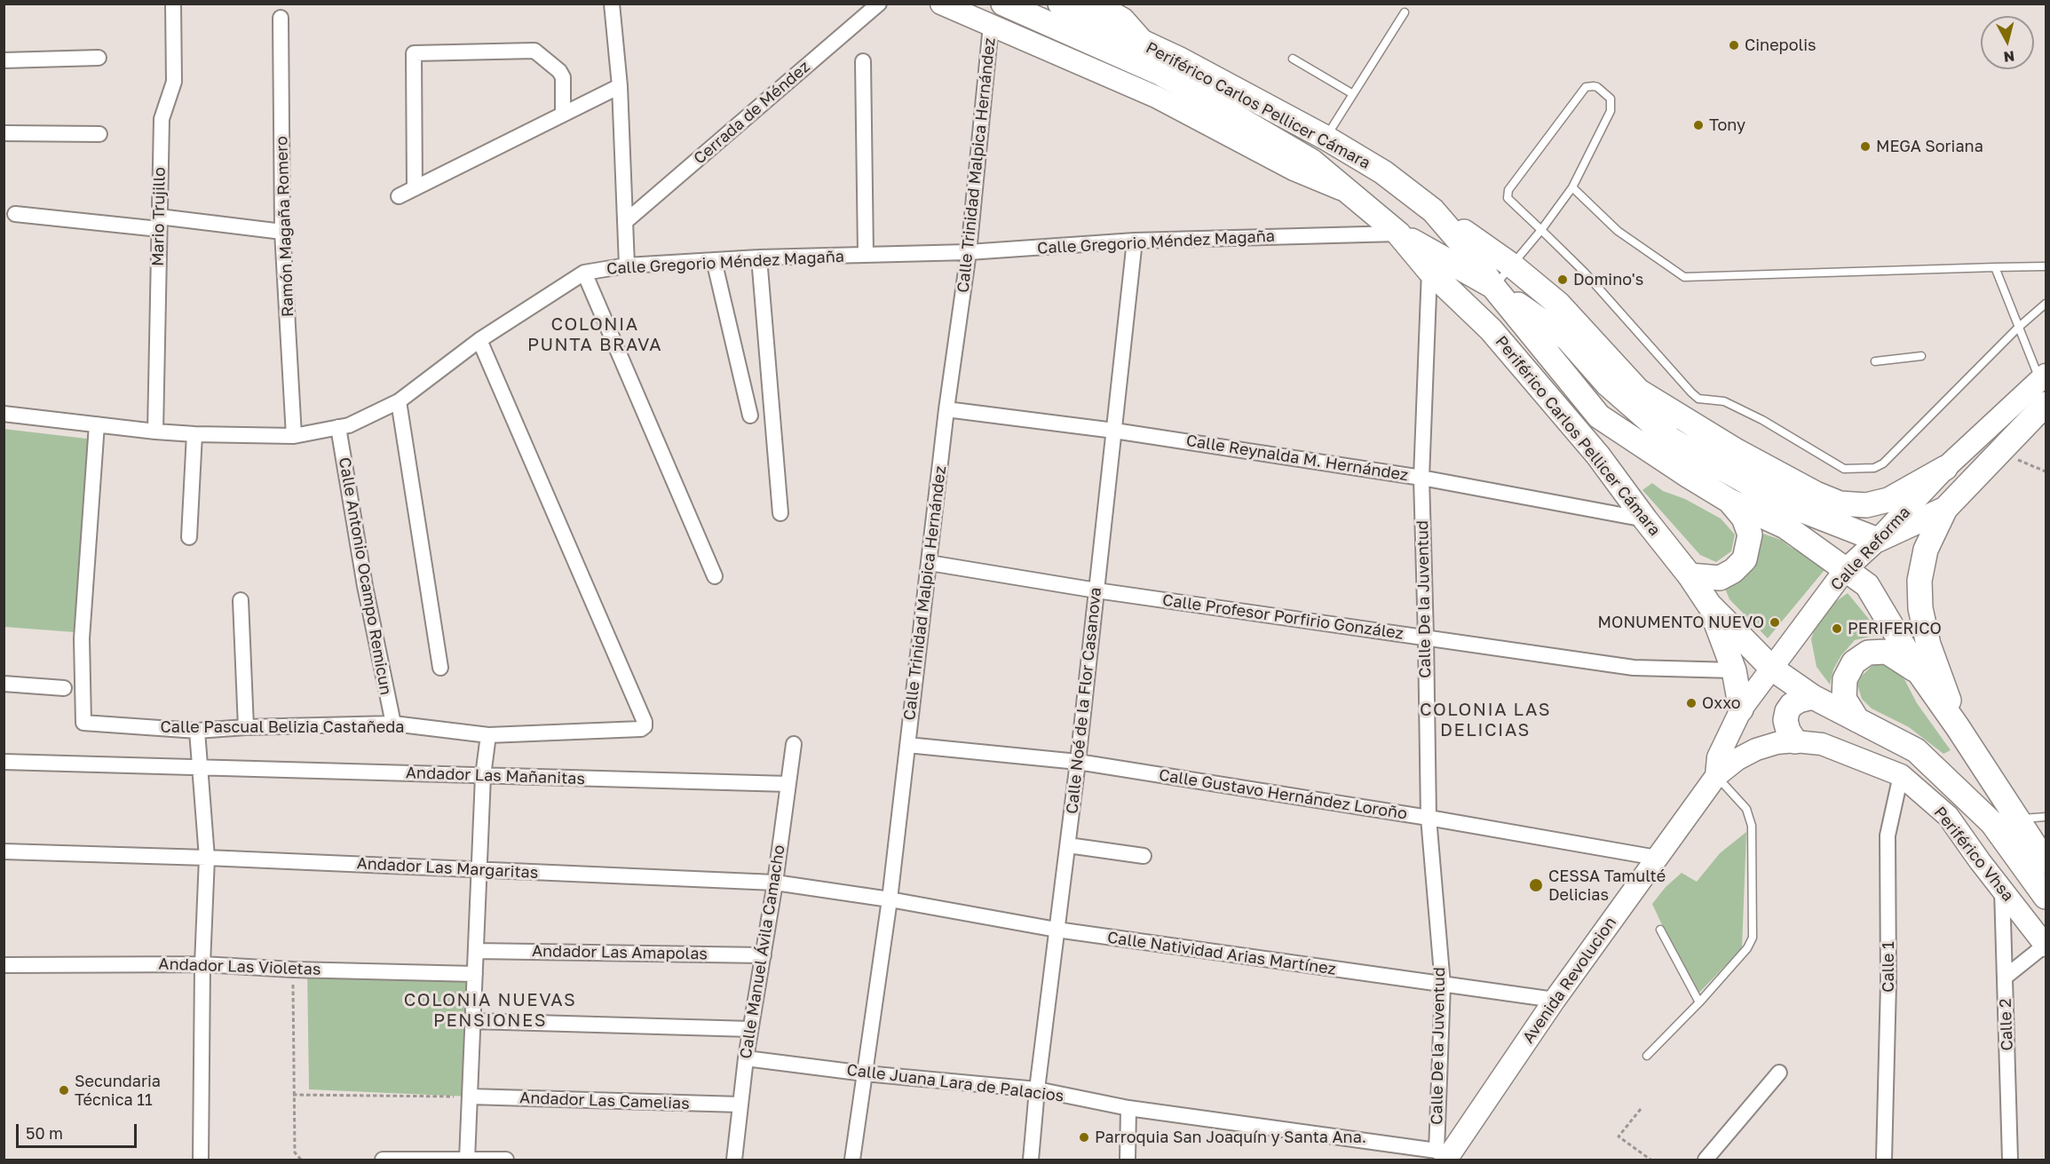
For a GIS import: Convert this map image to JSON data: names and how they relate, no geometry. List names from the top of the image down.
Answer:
{
  "streets": {
    "main road": ["Periférico Carlos Pellicer Cámara"],
    "street": [
      "Cerrada de Méndez",
      "Calle Trinidad Malpica Hernández",
      "Mario Trujillo",
      "Ramón Magaña Romero",
      "Calle Gregorio Méndez Magaña",
      "Calle Reynalda M. Hernández",
      "Calle Reforma",
      "Calle Antonio Ocampo Remicun",
      "Calle De la Juventud",
      "Calle Profesor Porfirio González",
      "Calle Noé de la Flor Casanova",
      "Calle Pascual Belizia Castañeda",
      "Andador Las Mañanitas",
      "Calle Gustavo Hernández Loroño",
      "Periférico Vhsa",
      "Andador Las Margaritas",
      "Calle Manuel Ávila Camacho",
      "Andador Las Amapolas",
      "Calle Natividad Arias Martínez",
      "Andador Las Violetas",
      "Calle 1",
      "Avenida Revolucion",
      "Calle 2",
      "Calle Juana Lara de Palacios",
      "Andador Las Camelias"
    ]
  },
  "crossings": [
    ["Periférico Carlos Pellicer Cámara", "Calle Gregorio Méndez Magaña"],
    ["Periférico Carlos Pellicer Cámara", "Calle Reynalda M. Hernández"],
    ["Periférico Carlos Pellicer Cámara", "Calle Reforma"],
    ["Periférico Carlos Pellicer Cámara", "Calle De la Juventud"],
    ["Calle Trinidad Malpica Hernández", "Calle Gregorio Méndez Magaña"],
    ["Calle Trinidad Malpica Hernández", "Calle Reynalda M. Hernández"],
    ["Calle Trinidad Malpica Hernández", "Calle Profesor Porfirio González"],
    ["Calle Trinidad Malpica Hernández", "Calle Gustavo Hernández Loroño"],
    ["Calle Trinidad Malpica Hernández", "Andador Las Margaritas"],
    ["Calle Trinidad Malpica Hernández", "Calle Natividad Arias Martínez"],
    ["Calle Trinidad Malpica Hernández", "Calle Juana Lara de Palacios"],
    ["Mario Trujillo", "Calle Gregorio Méndez Magaña"],
    ["Ramón Magaña Romero", "Calle Gregorio Méndez Magaña"],
    ["Calle Gregorio Méndez Magaña", "Calle Antonio Ocampo Remicun"],
    ["Calle Gregorio Méndez Magaña", "Calle Noé de la Flor Casanova"],
    ["Calle Gregorio Méndez Magaña", "Calle Pascual Belizia Castañeda"],
    ["Calle Reynalda M. Hernández", "Calle De la Juventud"],
    ["Calle Reynalda M. Hernández", "Calle Noé de la Flor Casanova"],
    ["Calle Reforma", "Periférico Vhsa"],
    ["Calle Reforma", "Avenida Revolucion"],
    ["Calle Antonio Ocampo Remicun", "Calle Pascual Belizia Castañeda"],
    ["Calle De la Juventud", "Calle Profesor Porfirio González"],
    ["Calle De la Juventud", "Calle Gustavo Hernández Loroño"],
    ["Calle De la Juventud", "Calle Natividad Arias Martínez"],
    ["Calle De la Juventud", "Avenida Revolucion"],
    ["Calle De la Juventud", "Calle Juana Lara de Palacios"],
    ["Calle Profesor Porfirio González", "Calle Noé de la Flor Casanova"],
    ["Calle Noé de la Flor Casanova", "Calle Gustavo Hernández Loroño"],
    ["Calle Noé de la Flor Casanova", "Calle Natividad Arias Martínez"],
    ["Calle Noé de la Flor Casanova", "Calle Juana Lara de Palacios"],
    ["Andador Las Mañanitas", "Calle Manuel Ávila Camacho"],
    ["Calle Gustavo Hernández Loroño", "Avenida Revolucion"],
    ["Periférico Vhsa", "Calle 1"],
    ["Periférico Vhsa", "Avenida Revolucion"],
    ["Periférico Vhsa", "Calle 2"],
    ["Andador Las Margaritas", "Calle Manuel Ávila Camacho"],
    ["Andador Las Margaritas", "Calle Natividad Arias Martínez"],
    ["Calle Manuel Ávila Camacho", "Andador Las Amapolas"],
    ["Calle Manuel Ávila Camacho", "Calle Juana Lara de Palacios"],
    ["Calle Manuel Ávila Camacho", "Andador Las Camelias"],
    ["Calle Natividad Arias Martínez", "Avenida Revolucion"],
    ["Avenida Revolucion", "Calle Juana Lara de Palacios"]
  ],
  "districts": ["COLONIA PUNTA BRAVA", "COLONIA LAS DELICIAS", "COLONIA NUEVAS PENSIONES"],
  "places": [
    "Cinepolis",
    "Tony",
    "MEGA Soriana",
    "Domino's",
    "MONUMENTO NUEVO",
    "PERIFERICO",
    "Oxxo",
    "CESSA Tamulté Delicias",
    "Secundaria Técnica 11",
    "Parroquia San Joaquín y Santa Ana."
  ],
  "scale_bar": "50 m",
  "north": "bottom"
}
